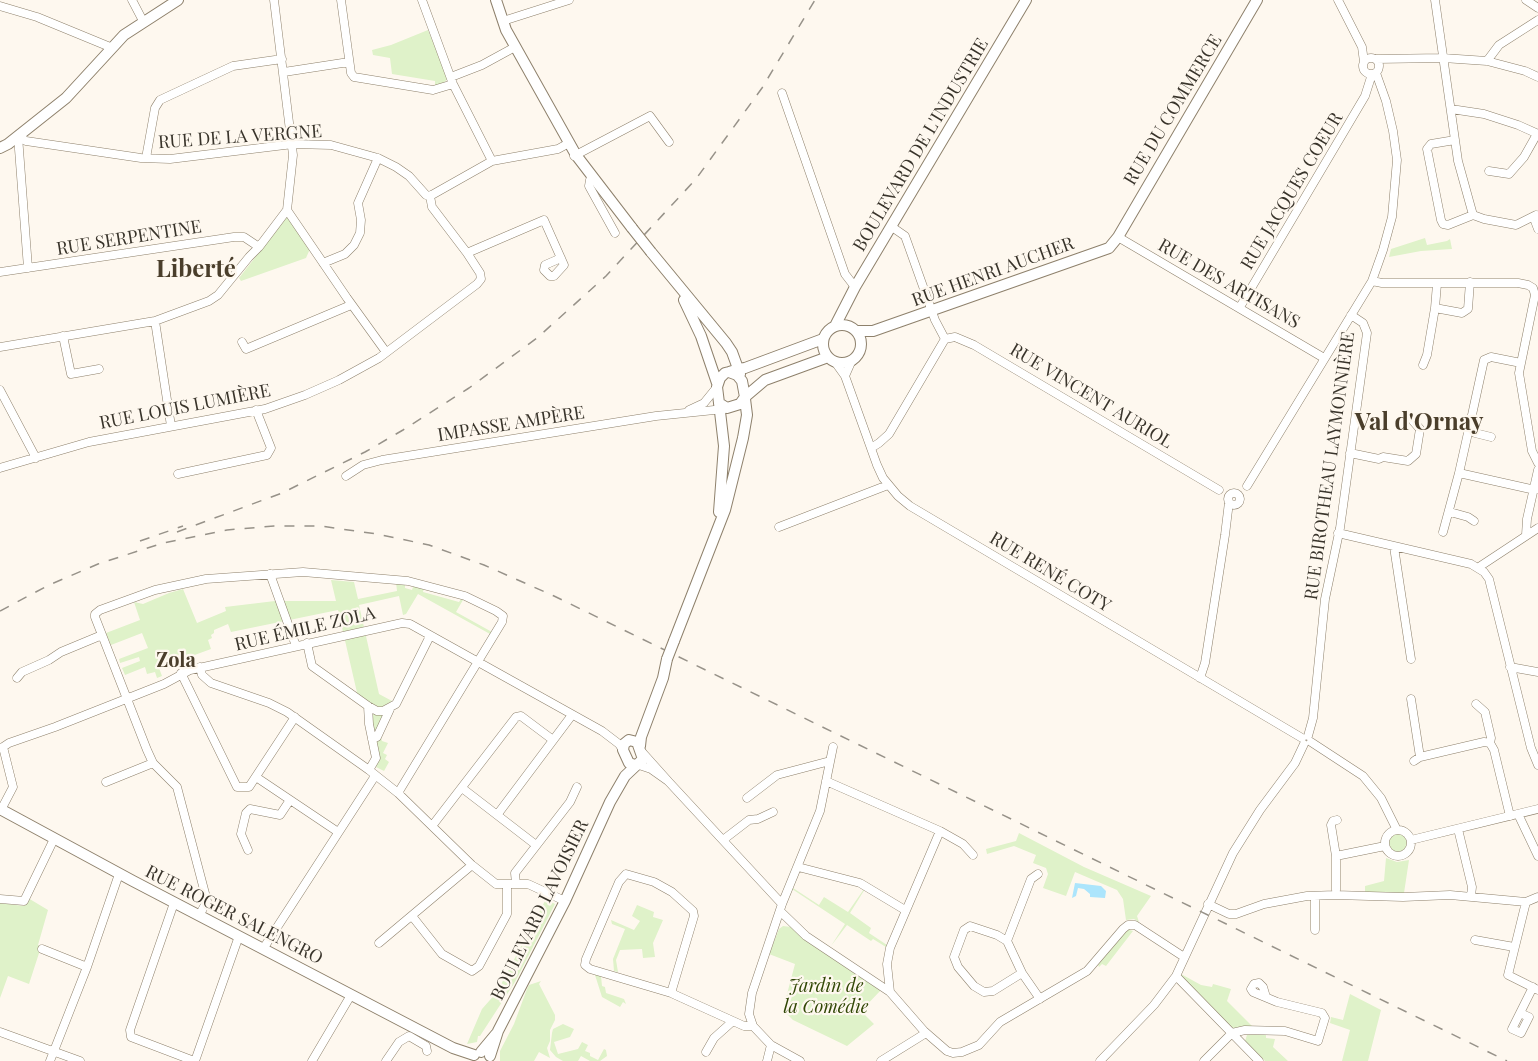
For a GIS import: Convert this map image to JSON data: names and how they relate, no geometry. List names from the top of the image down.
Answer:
{
  "streets": {
    "main road": [
      "RUE DU COMMERCE",
      "BOULEVARD DE L'INDUSTRIE",
      "RUE HENRI AUCHER",
      "BOULEVARD LAVOISIER",
      "RUE ROGER SALENGRO"
    ],
    "street": [
      "RUE DE LA VERGNE",
      "RUE JACQUES COEUR",
      "RUE SERPENTINE",
      "RUE DES ARTISANS",
      "RUE VINCENT AURIOL",
      "RUE LOUIS LUMIÈRE",
      "IMPASSE AMPÈRE",
      "RUE BIROTHEAU LAYMONNIÈRE",
      "RUE RENÉ COTY",
      "RUE ÉMILE ZOLA"
    ]
  },
  "crossings": [
    ["RUE DU COMMERCE", "RUE HENRI AUCHER"],
    ["RUE DU COMMERCE", "RUE DES ARTISANS"],
    ["RUE DE LA VERGNE", "RUE LOUIS LUMIÈRE"],
    ["BOULEVARD DE L'INDUSTRIE", "RUE HENRI AUCHER"],
    ["BOULEVARD DE L'INDUSTRIE", "RUE RENÉ COTY"],
    ["RUE JACQUES COEUR", "RUE DES ARTISANS"],
    ["RUE HENRI AUCHER", "RUE DES ARTISANS"],
    ["RUE HENRI AUCHER", "RUE RENÉ COTY"],
    ["IMPASSE AMPÈRE", "BOULEVARD LAVOISIER"],
    ["RUE BIROTHEAU LAYMONNIÈRE", "RUE RENÉ COTY"],
    ["RUE ÉMILE ZOLA", "BOULEVARD LAVOISIER"],
    ["BOULEVARD LAVOISIER", "RUE ROGER SALENGRO"]
  ],
  "districts": ["Liberté", "Val d'Ornay", "Zola"],
  "parks": ["Jardin de la Comédie"]
}
